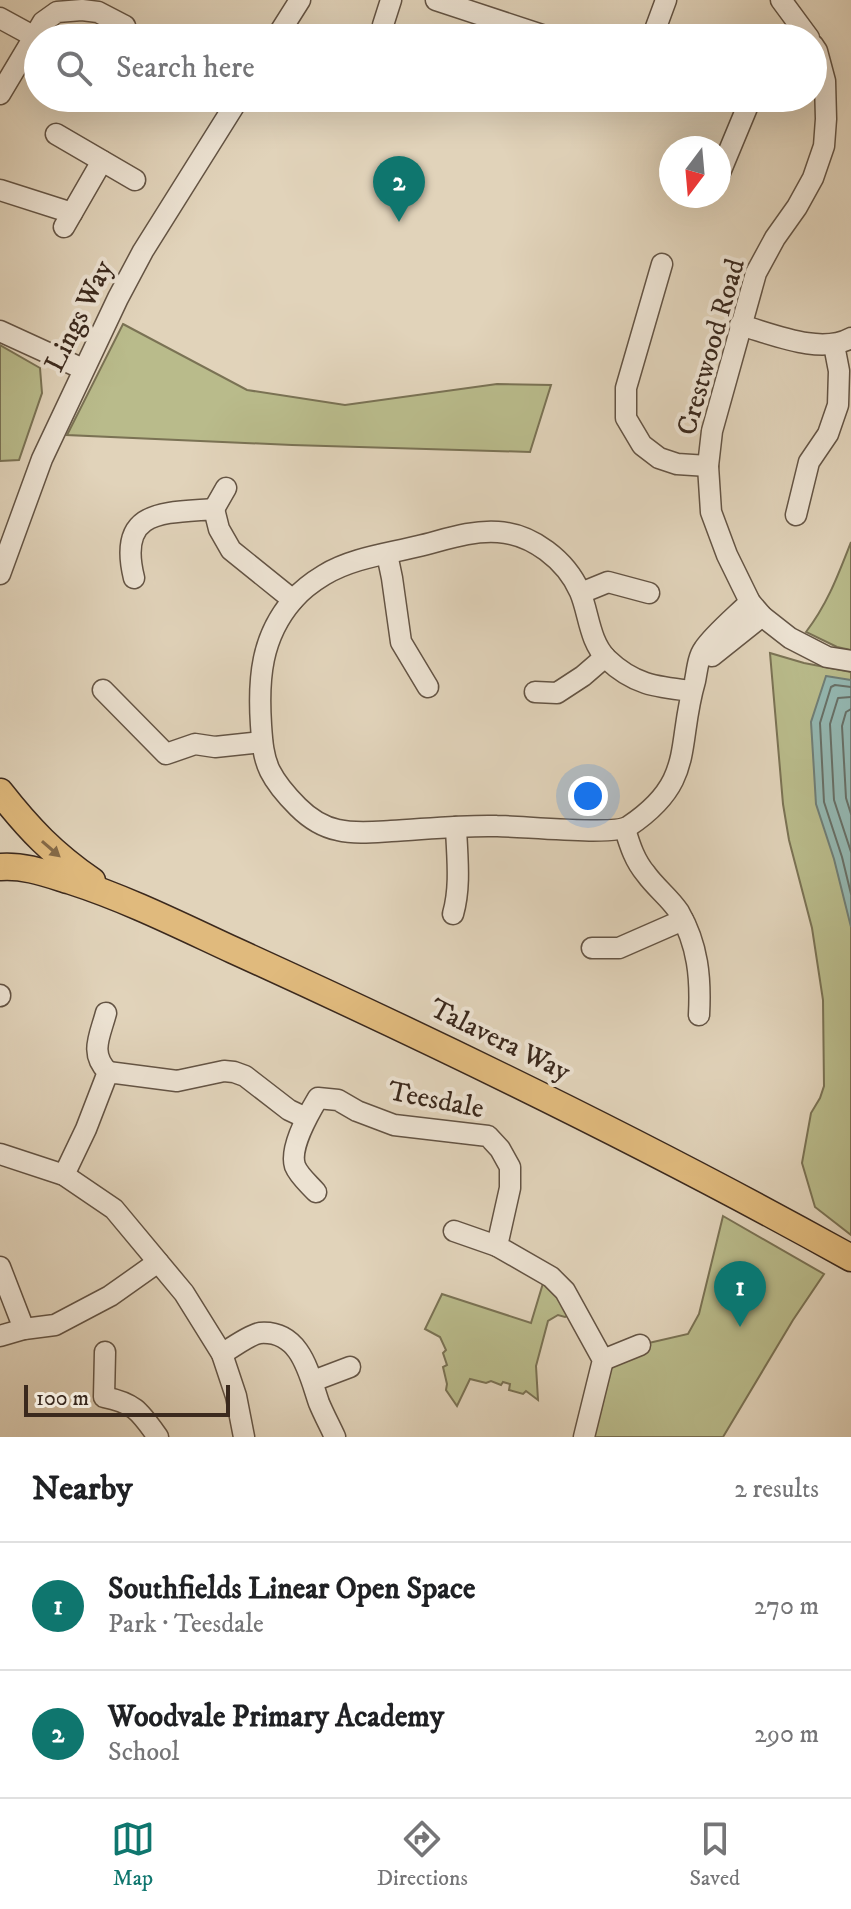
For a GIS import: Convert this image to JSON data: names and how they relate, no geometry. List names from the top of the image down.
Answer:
{
  "streets": {
    "main road": ["Talavera Way"],
    "street": ["Lings Way", "Crestwood Road", "Teesdale"]
  },
  "scale_bar": "100 m",
  "north": "bottom",
  "page": {
    "search": "Search here",
    "pins": ["2", "1"],
    "scale": "100 m",
    "heading": ["Nearby", "2 results"],
    "list": [
      {
        "mark": "1",
        "name": "Southfields Linear Open Space",
        "note": "Park · Teesdale",
        "value": "270 m"
      },
      {
        "mark": "2",
        "name": "Woodvale Primary Academy",
        "note": "School",
        "value": "290 m"
      }
    ],
    "nav": ["Map", "Directions", "Saved"]
  }
}
